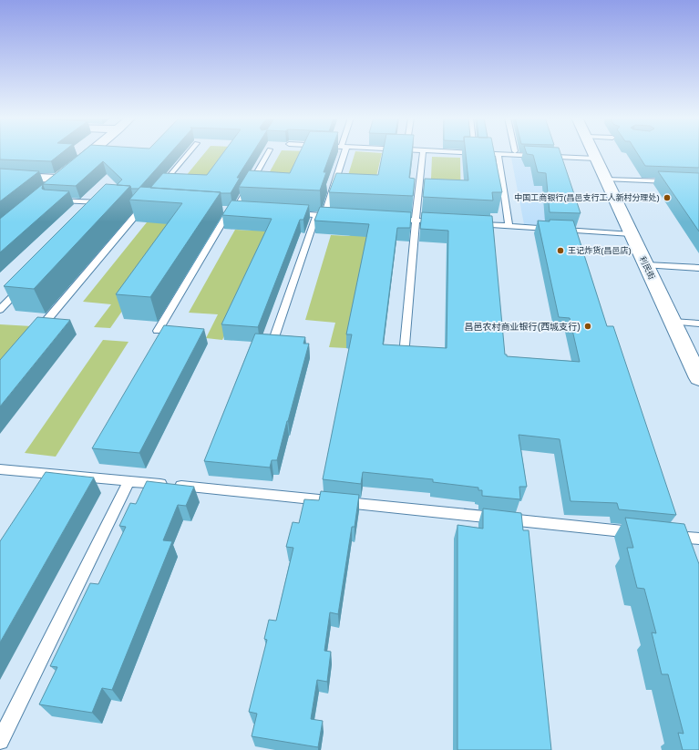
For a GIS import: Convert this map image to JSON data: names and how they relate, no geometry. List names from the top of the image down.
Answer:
{
  "streets": {
    "street": ["利民街"]
  },
  "places": ["中国工商银行(昌邑支行工人新村分理处)", "王记炸货(昌邑店)", "昌邑农村商业银行(西城支行)"]
}
